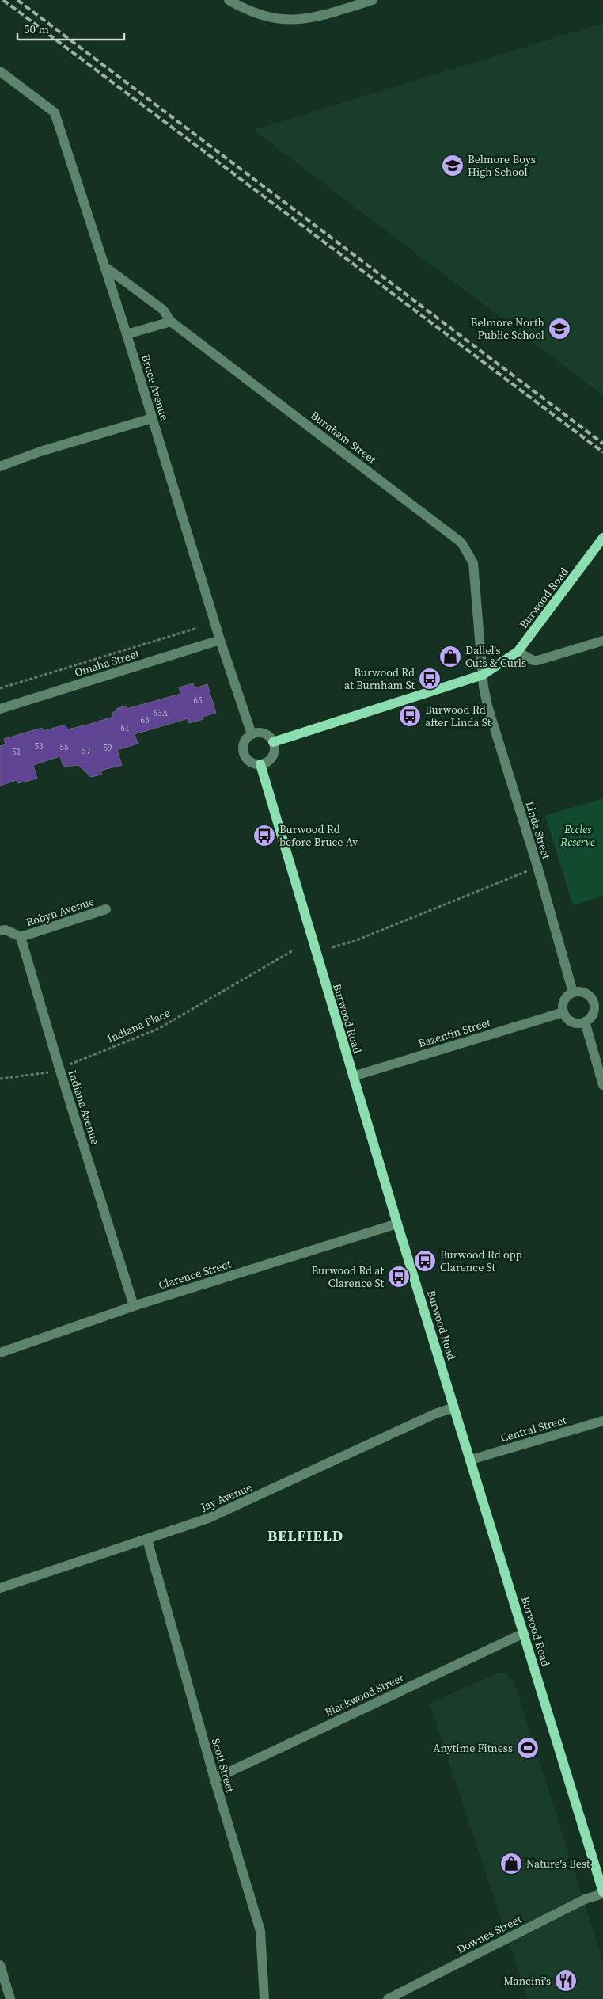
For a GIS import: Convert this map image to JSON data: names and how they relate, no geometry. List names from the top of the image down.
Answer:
{
  "streets": {
    "main road": ["Burwood Road"],
    "street": [
      "Bruce Avenue",
      "Burnham Street",
      "Omaha Street",
      "Linda Street",
      "Robyn Avenue",
      "Bazentin Street",
      "Indiana Avenue",
      "Clarence Street",
      "Central Street",
      "Jay Avenue",
      "Blackwood Street",
      "Scott Street",
      "Downes Street"
    ],
    "path": ["Indiana Place"]
  },
  "crossings": [
    ["Bruce Avenue", "Burnham Street"],
    ["Bruce Avenue", "Burwood Road"],
    ["Bruce Avenue", "Omaha Street"],
    ["Burnham Street", "Burwood Road"],
    ["Burnham Street", "Linda Street"],
    ["Burwood Road", "Linda Street"],
    ["Burwood Road", "Bazentin Street"],
    ["Burwood Road", "Clarence Street"],
    ["Burwood Road", "Central Street"],
    ["Burwood Road", "Jay Avenue"],
    ["Burwood Road", "Blackwood Street"],
    ["Burwood Road", "Downes Street"],
    ["Linda Street", "Bazentin Street"],
    ["Robyn Avenue", "Indiana Avenue"],
    ["Indiana Place", "Indiana Avenue"],
    ["Indiana Avenue", "Clarence Street"],
    ["Jay Avenue", "Scott Street"],
    ["Blackwood Street", "Scott Street"]
  ],
  "districts": ["BELFIELD"],
  "parks": ["Eccles Reserve"],
  "places": {
    "school or university": ["Belmore Boys High School", "Belmore North Public School"],
    "shop": ["Dallel's Cuts & Curls", "Nature's Best"],
    "bus stop": [
      "Burwood Rd at Burnham St",
      "Burwood Rd after Linda St",
      "Burwood Rd before Bruce Av",
      "Burwood Rd opp Clarence St",
      "Burwood Rd at Clarence St"
    ],
    "sports": ["Anytime Fitness"],
    "restaurant": ["Mancini's"]
  },
  "house_numbers": [
    "65",
    "63A",
    "63",
    "61",
    "53",
    "55",
    "59",
    "57",
    "51"
  ],
  "scale_bar": "50 m"
}
